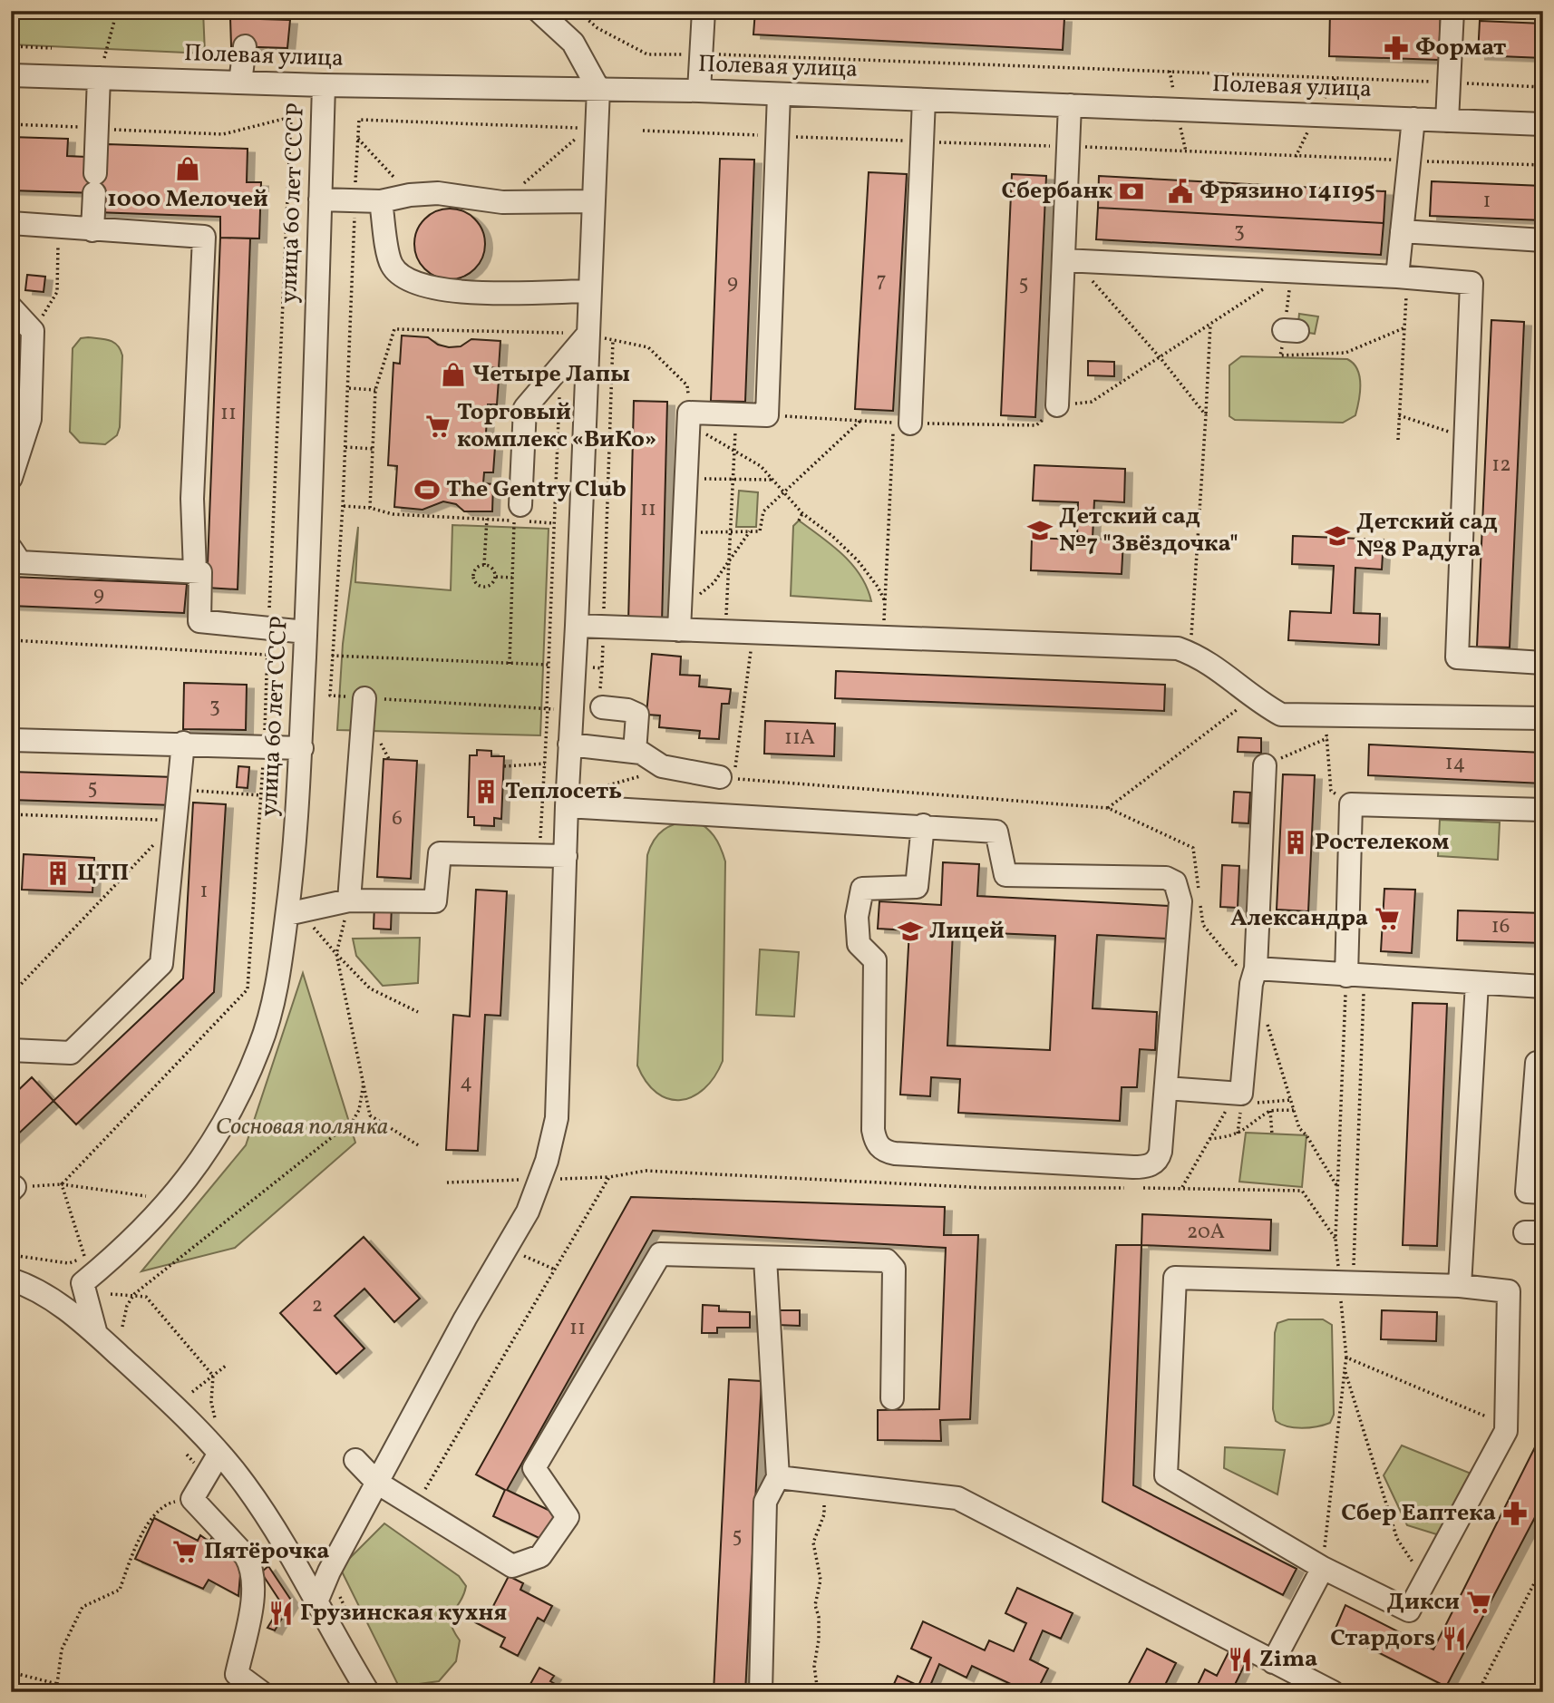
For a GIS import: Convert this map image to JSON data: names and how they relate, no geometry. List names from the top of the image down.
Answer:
{
  "streets": {
    "street": ["Полевая улица", "улица 60 лет СССР"]
  },
  "crossings": [
    ["Полевая улица", "улица 60 лет СССР"]
  ],
  "parks": ["Сосновая полянка"],
  "places": {
    "pharmacy": ["Формат", "Сбер Еаптека"],
    "shop": ["1000 Мелочей", "Четыре Лапы"],
    "bank": ["Сбербанк"],
    "public building": ["Фрязино 141195"],
    "supermarket": [
      "Торговый комплекс «ВиКо»",
      "Александра",
      "Пятёрочка",
      "Дикси"
    ],
    "sports": ["The Gentry Club"],
    "school or university": ["Детский сад №7 \"Звёздочка\"", "Детский сад №8 Радуга", "Лицей"],
    "building": ["Теплосеть", "Ростелеком", "ЦТП"],
    "restaurant": ["Грузинская кухня", "Стардогs", "Zima"]
  },
  "house_numbers": [
    "1",
    "3",
    "7",
    "9",
    "5",
    "11",
    "12",
    "11",
    "9",
    "3",
    "11А",
    "14",
    "5",
    "6",
    "1",
    "16",
    "4",
    "20А",
    "2",
    "11",
    "5"
  ]
}
